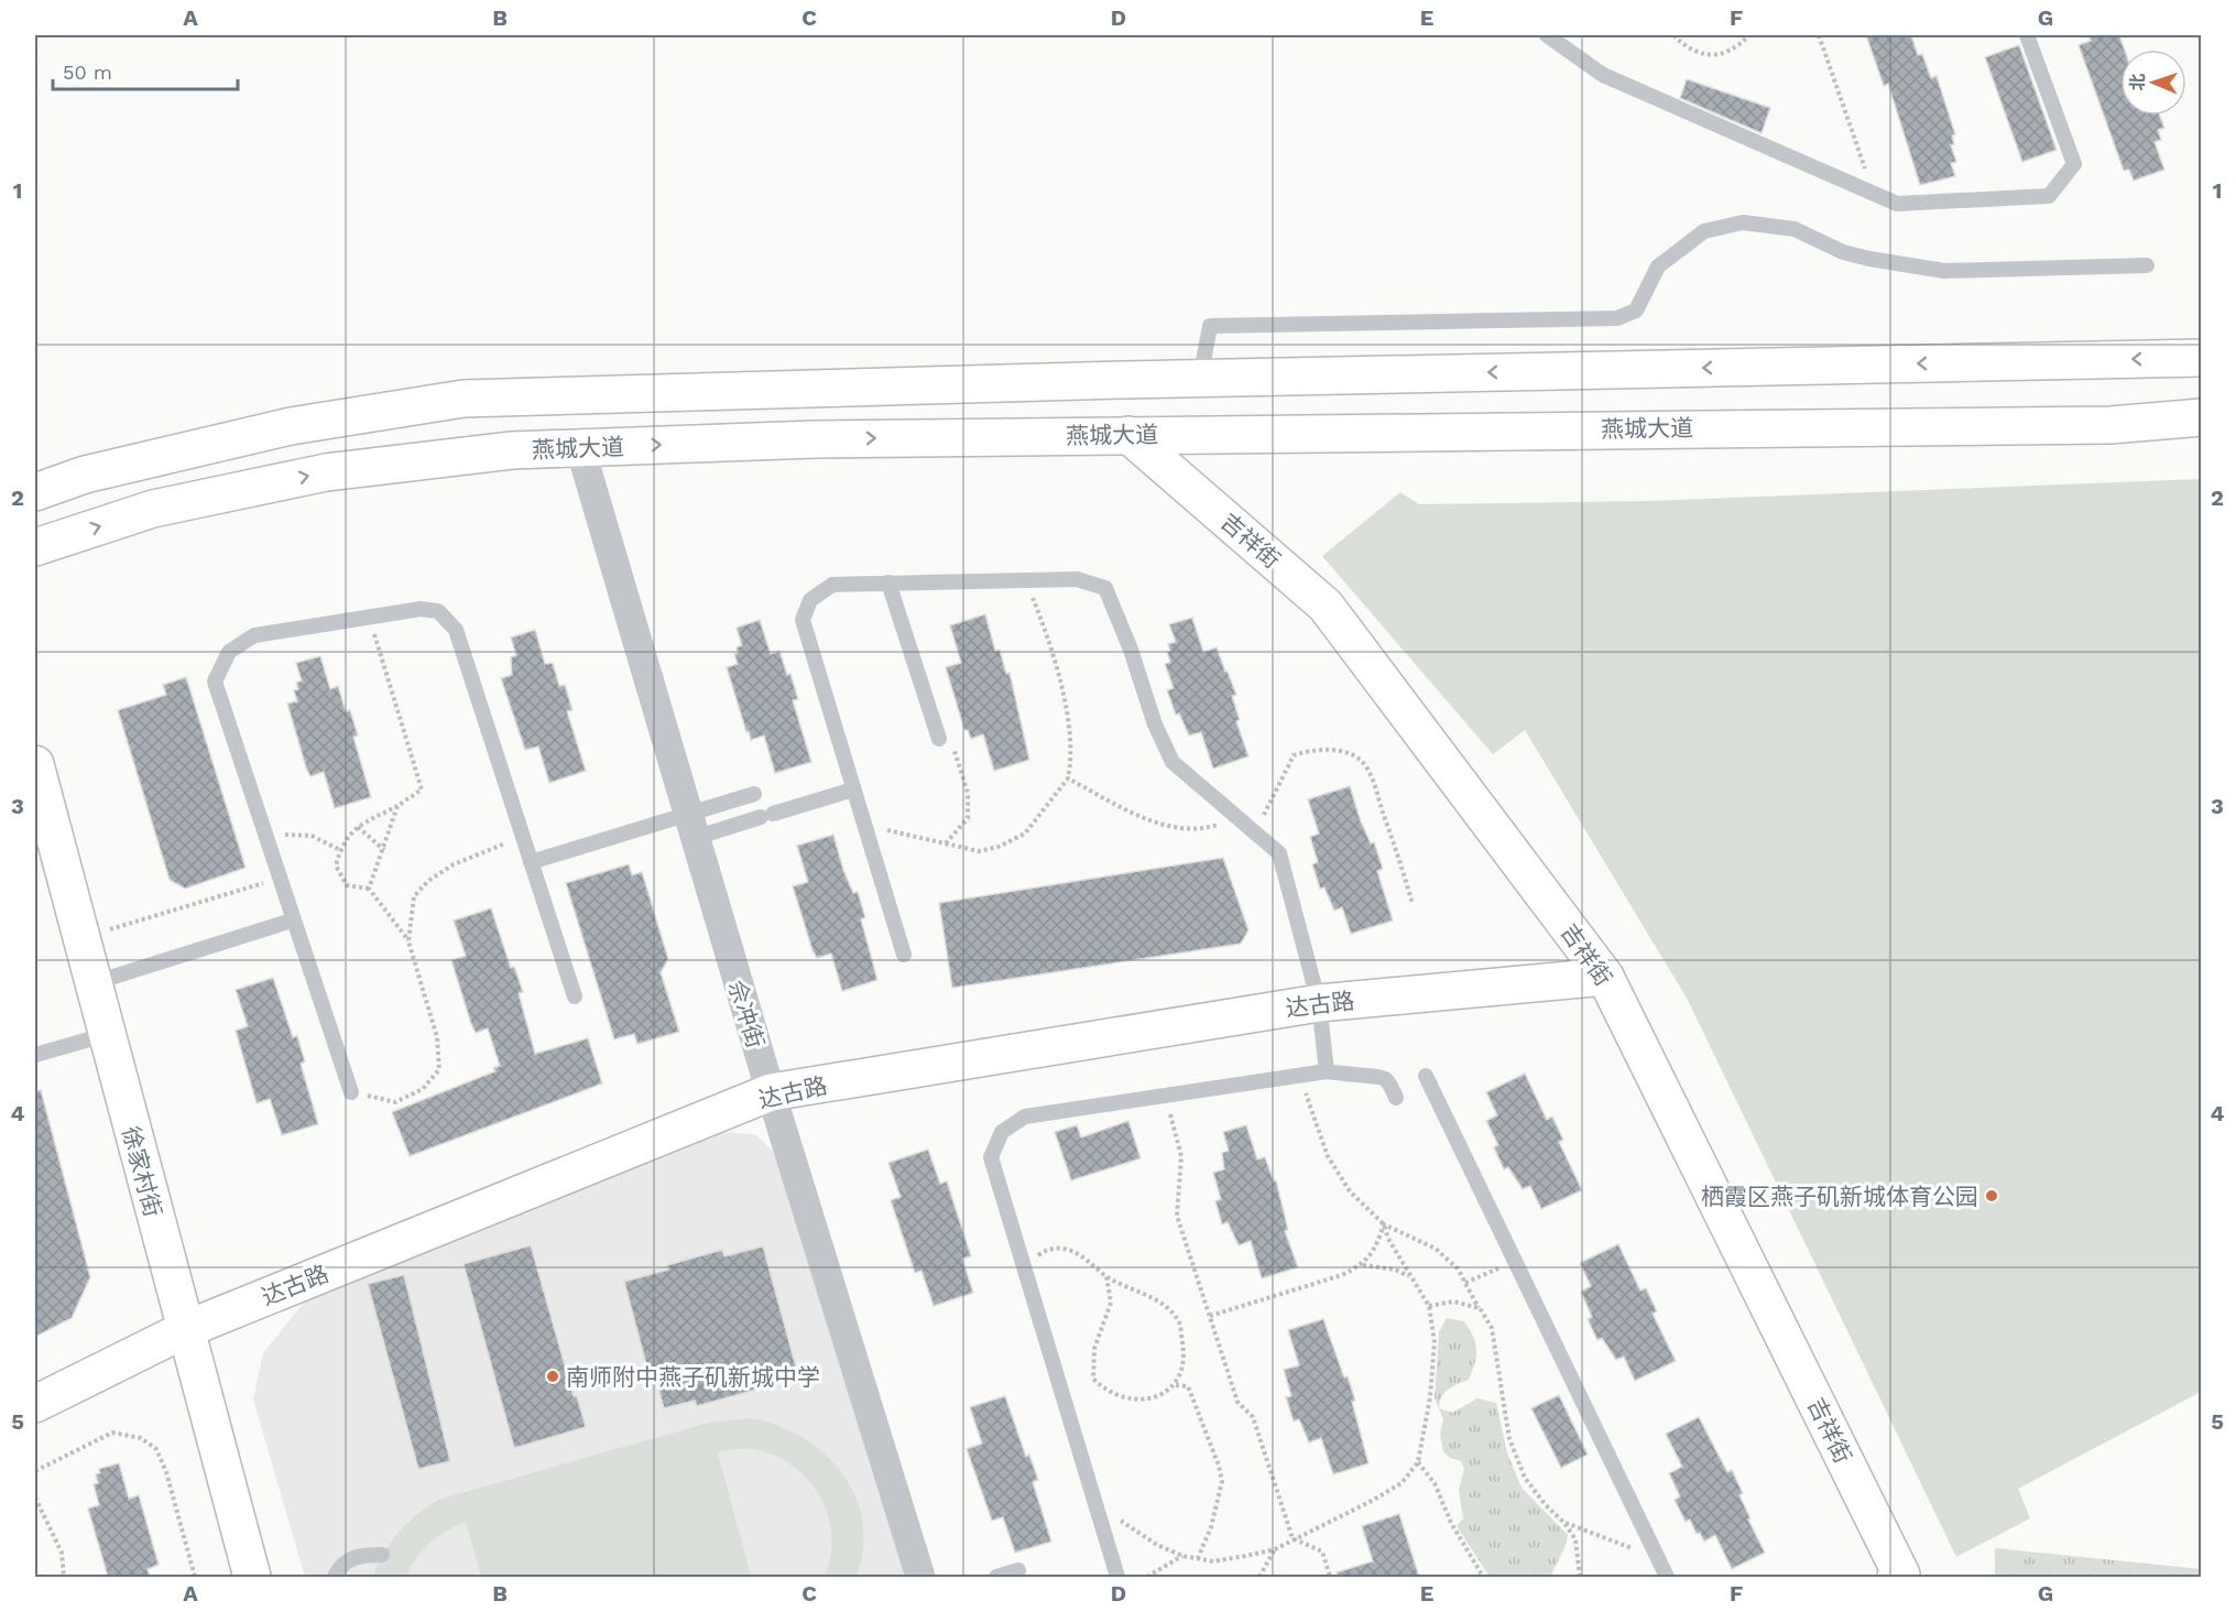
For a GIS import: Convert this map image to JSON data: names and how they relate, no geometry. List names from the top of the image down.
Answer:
{
  "streets": {
    "main road": [
      "燕城大道",
      "吉祥街",
      "达古路",
      "徐家村街"
    ],
    "street": ["佘冲街"]
  },
  "crossings": [
    ["燕城大道", "吉祥街"],
    ["燕城大道", "佘冲街"],
    ["吉祥街", "达古路"],
    ["达古路", "佘冲街"],
    ["达古路", "徐家村街"]
  ],
  "places": ["栖霞区燕子矶新城体育公园", "南师附中燕子矶新城中学"],
  "scale_bar": "50 m",
  "north": "left",
  "grid": {
    "columns": [
      "A",
      "B",
      "C",
      "D",
      "E",
      "F",
      "G"
    ],
    "rows": [
      "1",
      "2",
      "3",
      "4",
      "5"
    ]
  }
}
